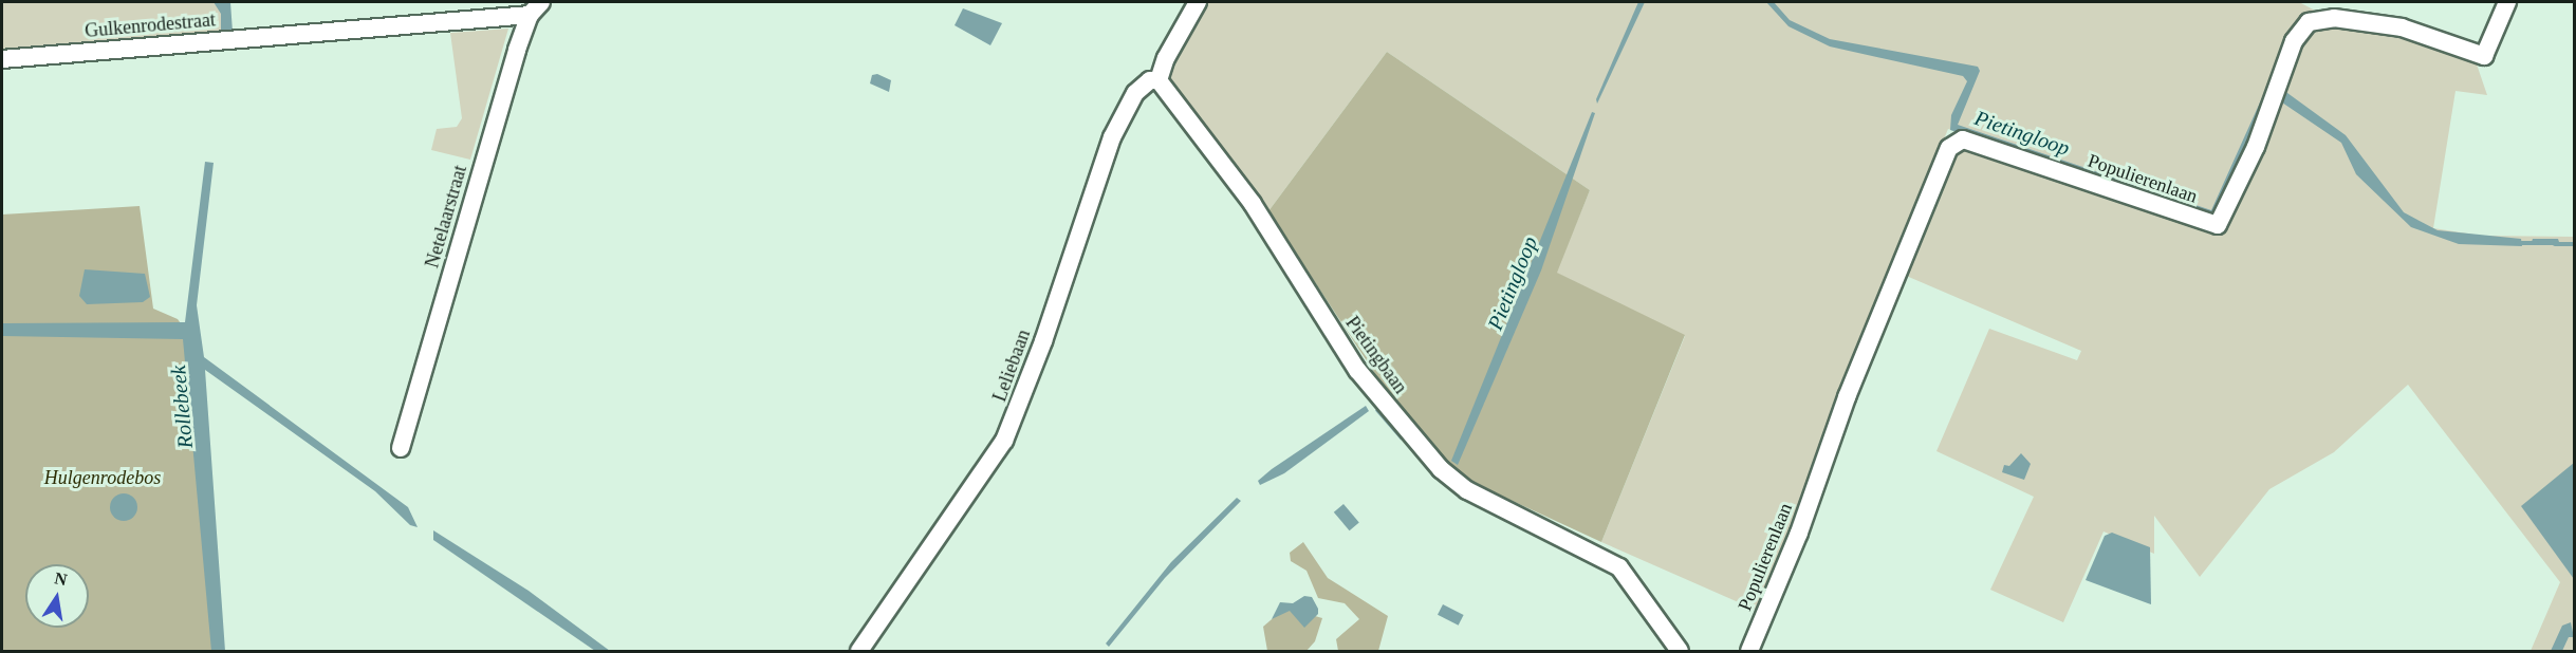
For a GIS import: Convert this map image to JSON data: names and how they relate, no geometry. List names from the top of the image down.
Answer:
{
  "streets": {
    "street": [
      "Gulkenrodestraat",
      "Populierenlaan",
      "Netelaarstraat",
      "Pietingbaan",
      "Leliebaan"
    ]
  },
  "crossings": [
    ["Gulkenrodestraat", "Netelaarstraat"],
    ["Pietingbaan", "Leliebaan"]
  ],
  "water": ["Pietingloop", "Rollebeek"],
  "parks": ["Hulgenrodebos"],
  "north": "top"
}
